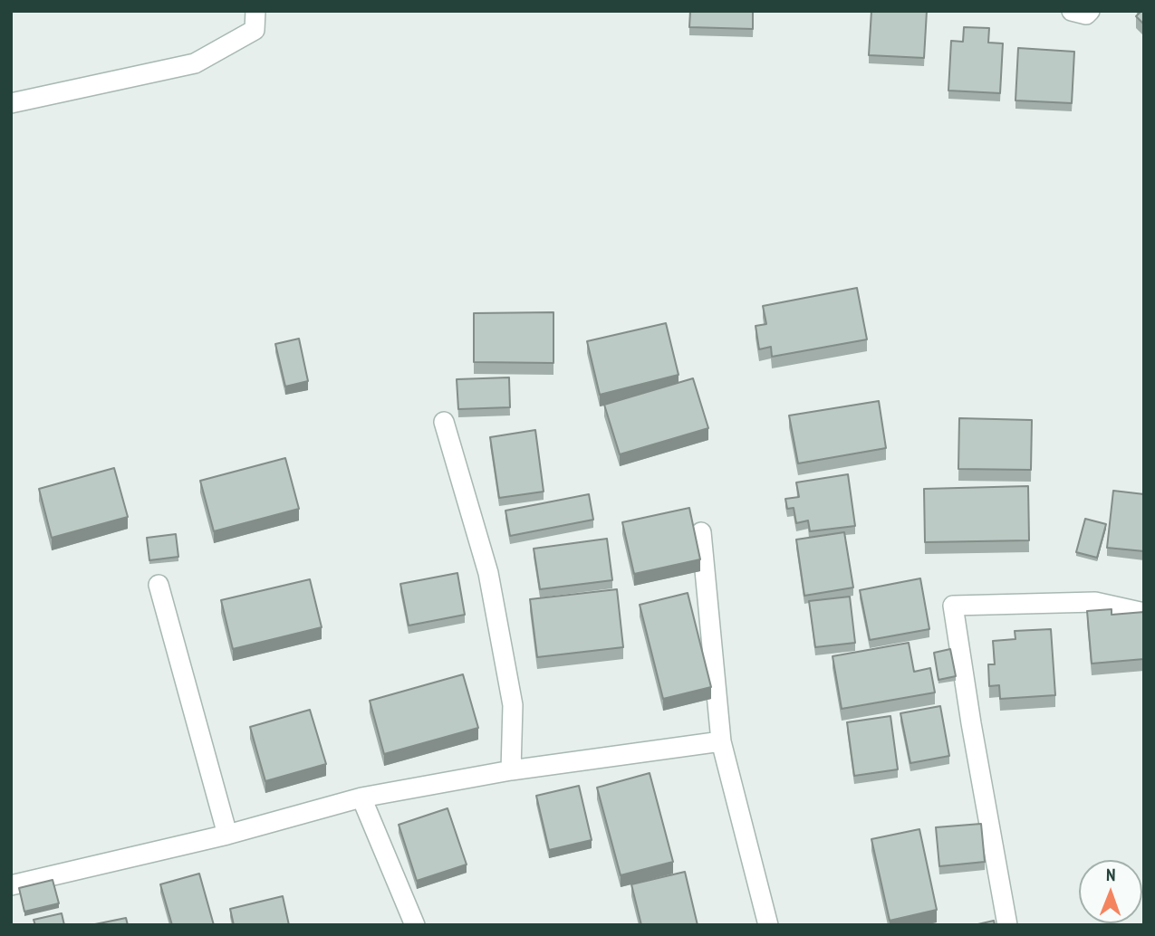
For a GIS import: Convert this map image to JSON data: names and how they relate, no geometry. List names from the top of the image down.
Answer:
{
  "north": "top"
}
